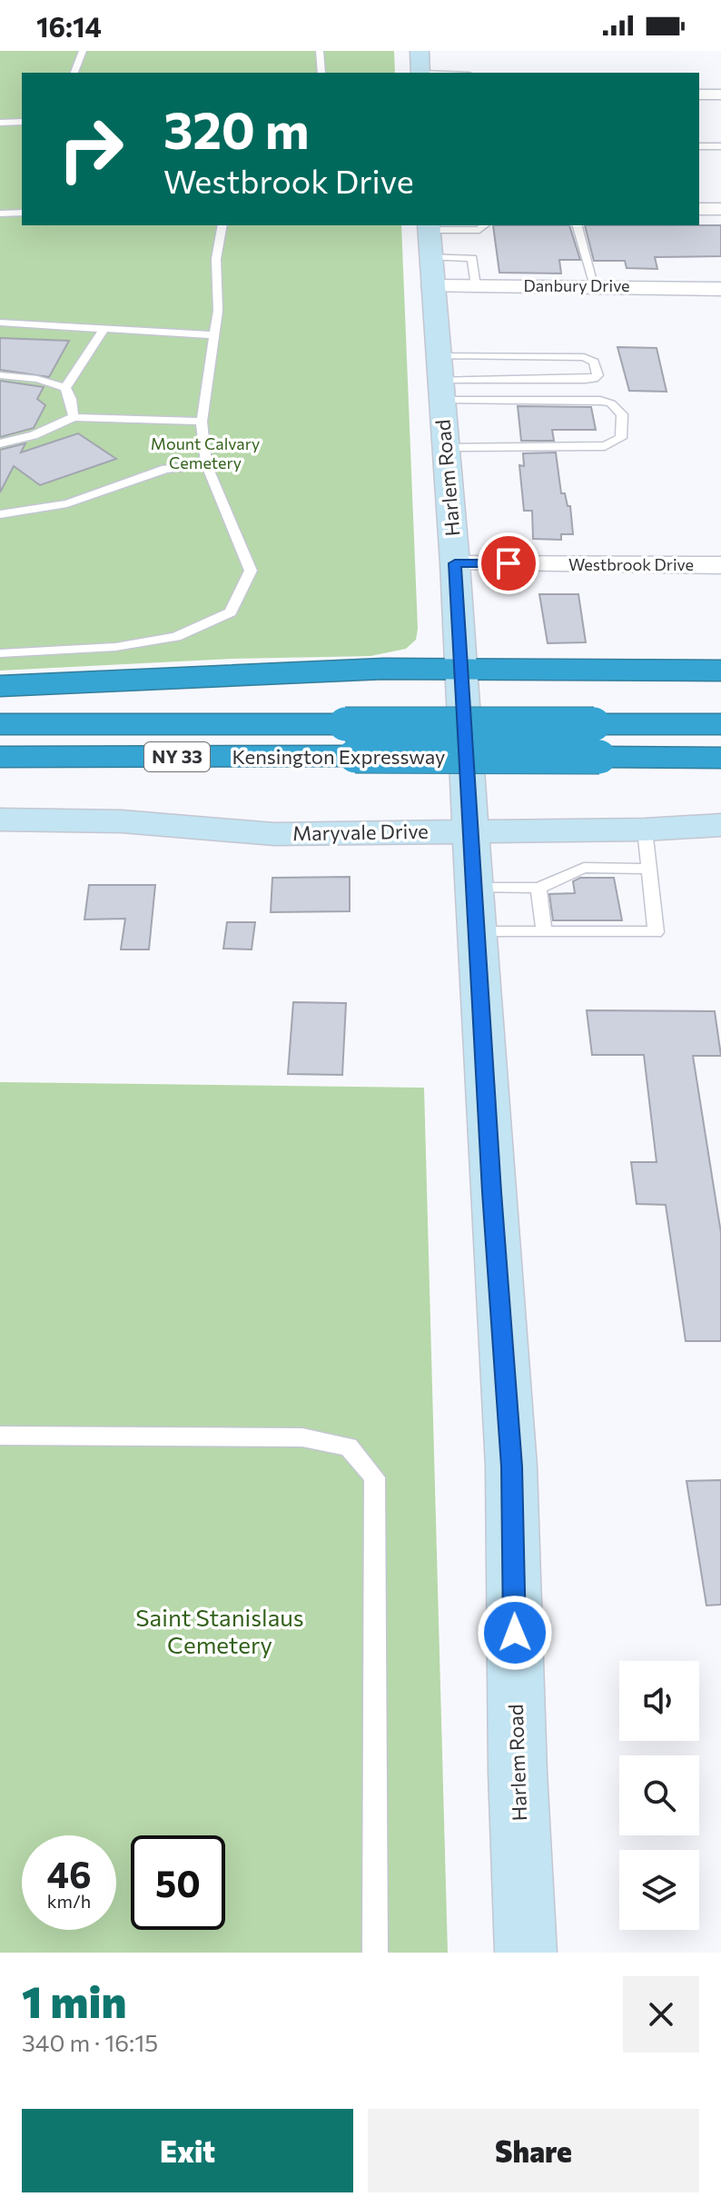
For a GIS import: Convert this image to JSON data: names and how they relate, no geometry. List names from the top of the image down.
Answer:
{
  "streets": {
    "highway": ["NY 33", "Kensington Expressway"],
    "main road": ["Harlem Road", "Maryvale Drive"],
    "street": ["Danbury Drive", "Westbrook Drive"]
  },
  "crossings": [
    ["Danbury Drive", "Harlem Road"],
    ["Harlem Road", "Westbrook Drive"],
    ["Harlem Road", "Maryvale Drive"]
  ],
  "parks": ["Mount Calvary Cemetery", "Saint Stanislaus Cemetery"],
  "page": {
    "status": "16:14",
    "turn": ["320 m", "Westbrook Drive"],
    "speed": "46 km/h",
    "limit": "50",
    "heading": ["1 min", "340 m · 16:15"],
    "buttons": ["Exit", "Share"]
  }
}
